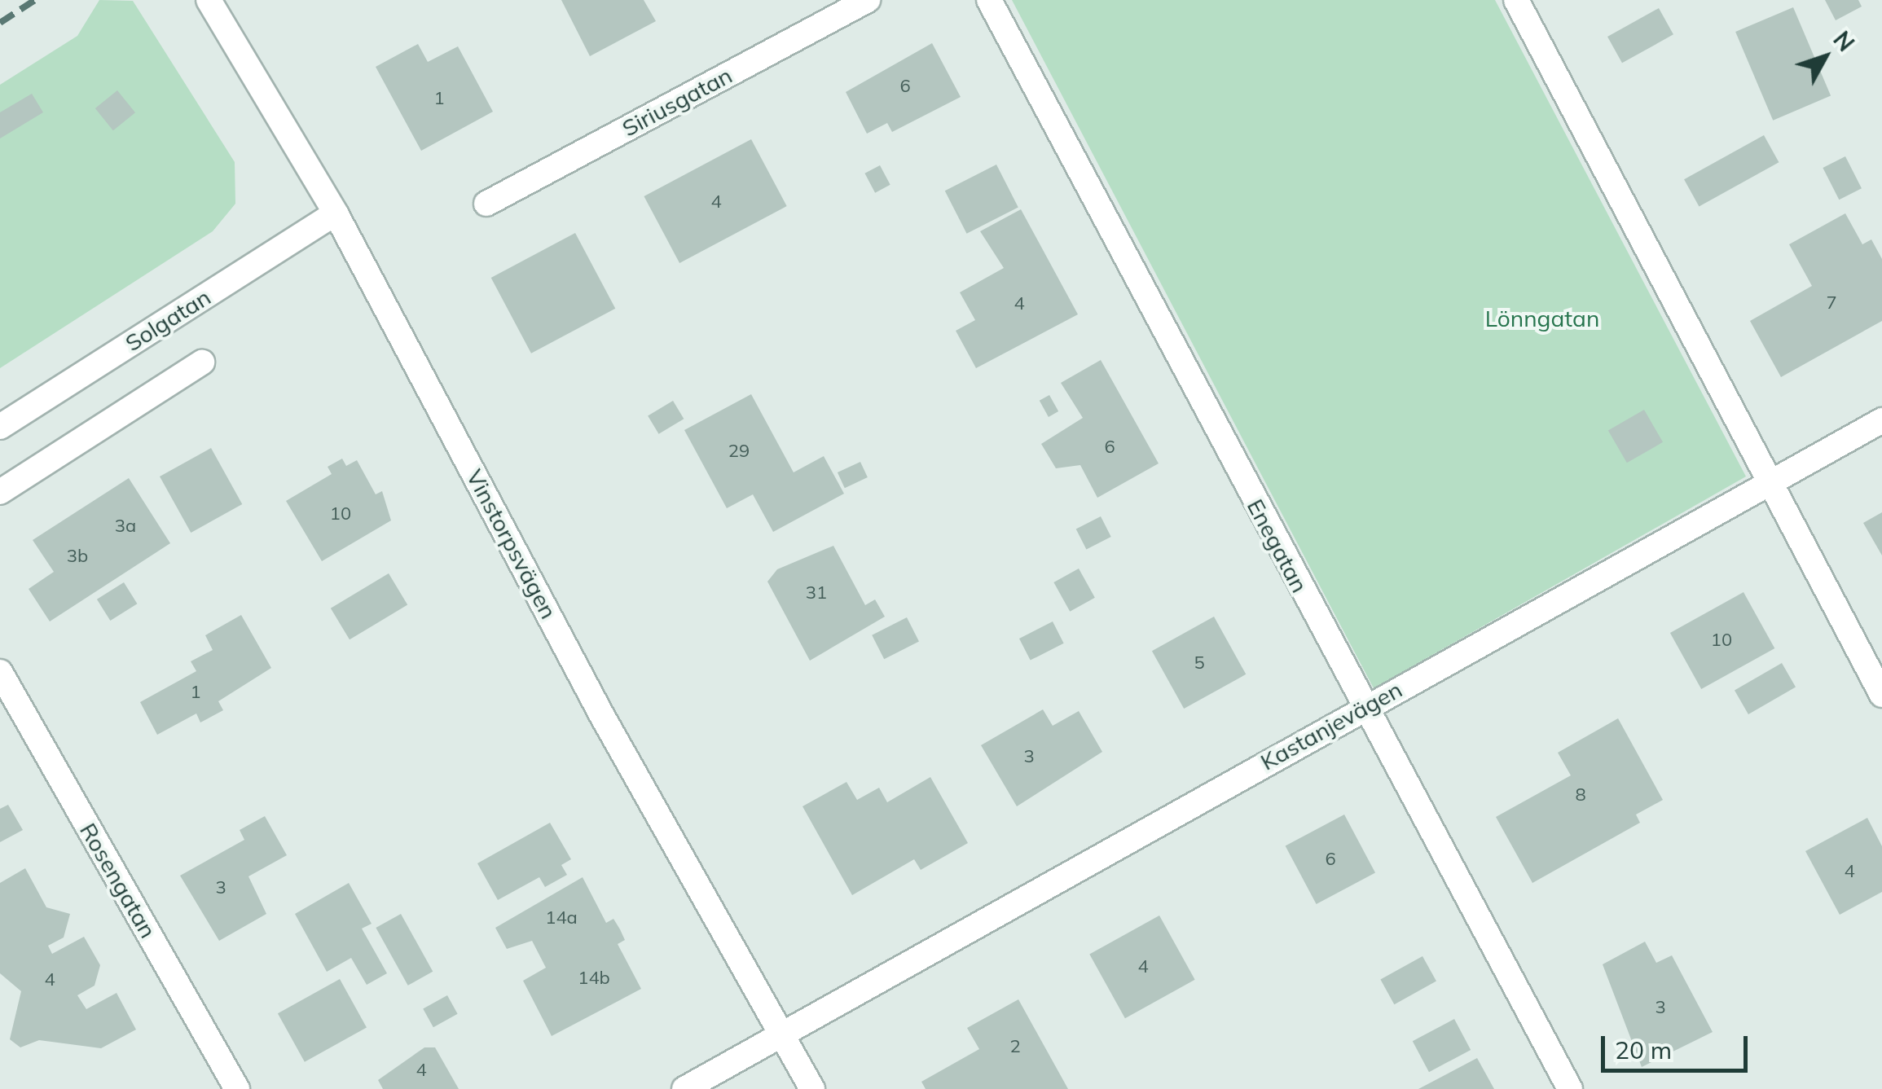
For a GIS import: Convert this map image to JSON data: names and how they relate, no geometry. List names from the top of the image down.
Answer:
{
  "streets": {
    "street": [
      "Siriusgatan",
      "Solgatan",
      "Vinstorpsvägen",
      "Enegatan",
      "Kastanjevägen",
      "Rosengatan"
    ]
  },
  "crossings": [
    ["Solgatan", "Vinstorpsvägen"],
    ["Vinstorpsvägen", "Kastanjevägen"],
    ["Enegatan", "Kastanjevägen"]
  ],
  "parks": ["Lönngatan"],
  "house_numbers": [
    "6",
    "1",
    "4",
    "7",
    "4",
    "6",
    "29",
    "10",
    "3a",
    "3b",
    "31",
    "10",
    "5",
    "1",
    "3",
    "8",
    "6",
    "4",
    "3",
    "14a",
    "4",
    "14b",
    "4",
    "3",
    "2",
    "4"
  ],
  "scale_bar": "20 m",
  "north": "top right"
}
